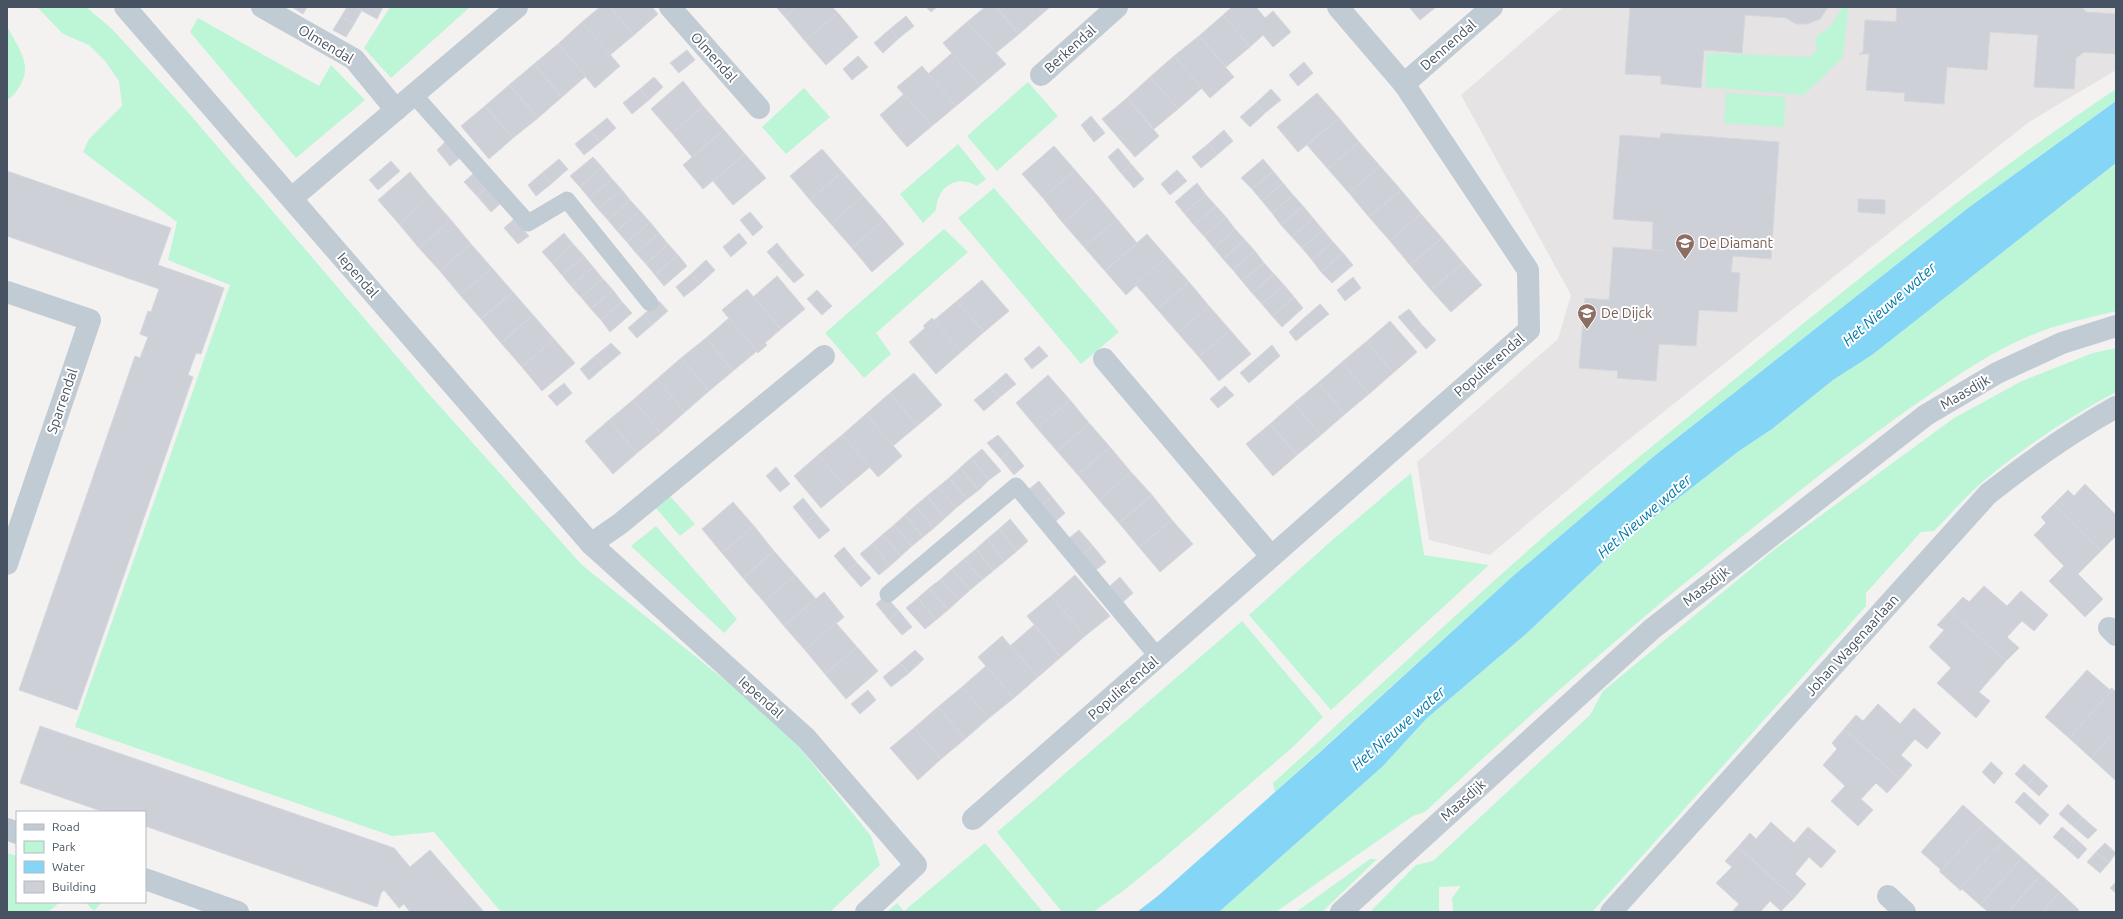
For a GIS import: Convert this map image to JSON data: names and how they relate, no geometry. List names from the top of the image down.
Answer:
{
  "streets": {
    "street": [
      "Olmendal",
      "Dennendal",
      "Berkendal",
      "Iependal",
      "Populierendal",
      "Maasdijk",
      "Sparrendal",
      "Johan Wagenaarlaan"
    ]
  },
  "crossings": [
    ["Dennendal", "Populierendal"]
  ],
  "water": ["Het Nieuwe water"],
  "places": {
    "school or university": ["De Diamant", "De Dijck"]
  },
  "legend": [
    "Road",
    "Park",
    "Water",
    "Building"
  ]
}
